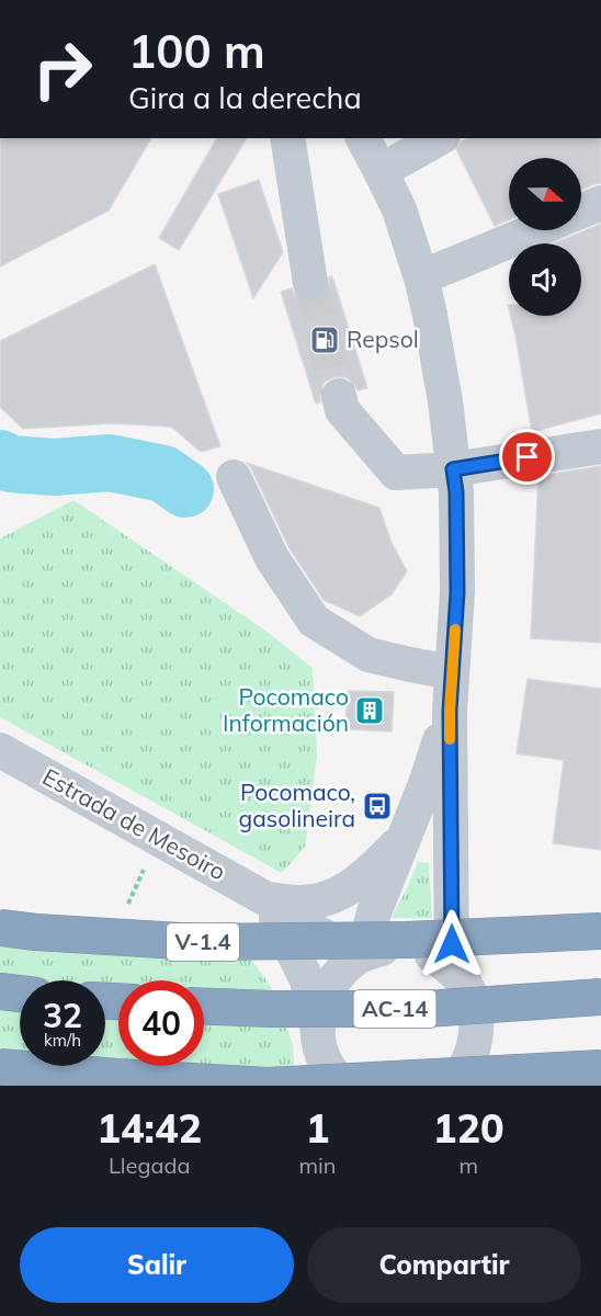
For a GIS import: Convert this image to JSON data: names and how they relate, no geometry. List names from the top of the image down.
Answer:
{
  "streets": {
    "highway": ["V-1.4", "AC-14"],
    "street": ["Estrada de Mesoiro"]
  },
  "places": {
    "fuel station": ["Repsol"],
    "building": ["Pocomaco Información"],
    "bus stop": ["Pocomaco, gasolineira"]
  },
  "north": "right",
  "page": {
    "turn": ["100 m", "Gira a la derecha"],
    "speed": "32 km/h",
    "limit": "40",
    "eta": [
      "14:42",
      "Llegada",
      "1",
      "min",
      "120",
      "m"
    ],
    "buttons": ["Salir", "Compartir"]
  }
}
